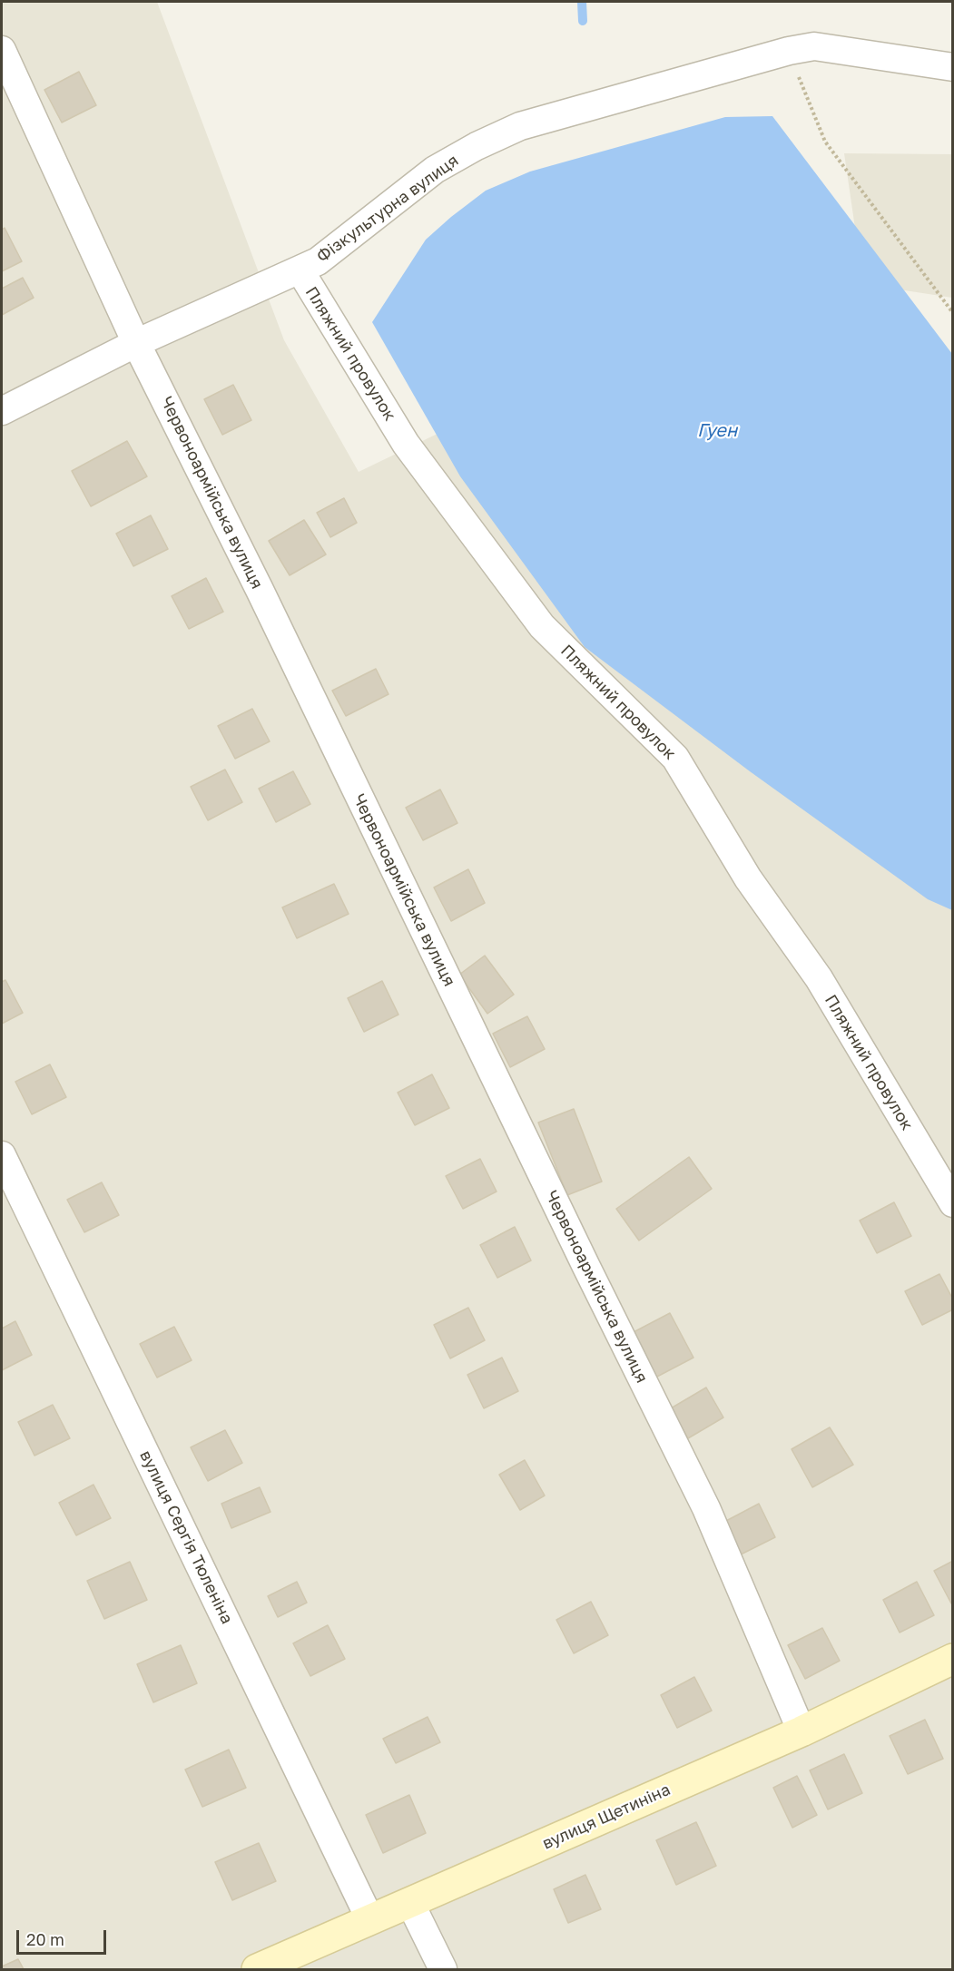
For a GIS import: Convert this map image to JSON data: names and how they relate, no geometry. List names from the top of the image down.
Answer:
{
  "streets": {
    "street": [
      "Фізкультурна вулиця",
      "Пляжний провулок",
      "Червоноармійська вулиця",
      "вулиця Сергія Тюленіна",
      "вулиця Щетиніна"
    ]
  },
  "crossings": [
    ["Фізкультурна вулиця", "Пляжний провулок"],
    ["Фізкультурна вулиця", "Червоноармійська вулиця"],
    ["Червоноармійська вулиця", "вулиця Щетиніна"],
    ["вулиця Сергія Тюленіна", "вулиця Щетиніна"]
  ],
  "water": ["Гуен"],
  "scale_bar": "20 m"
}
